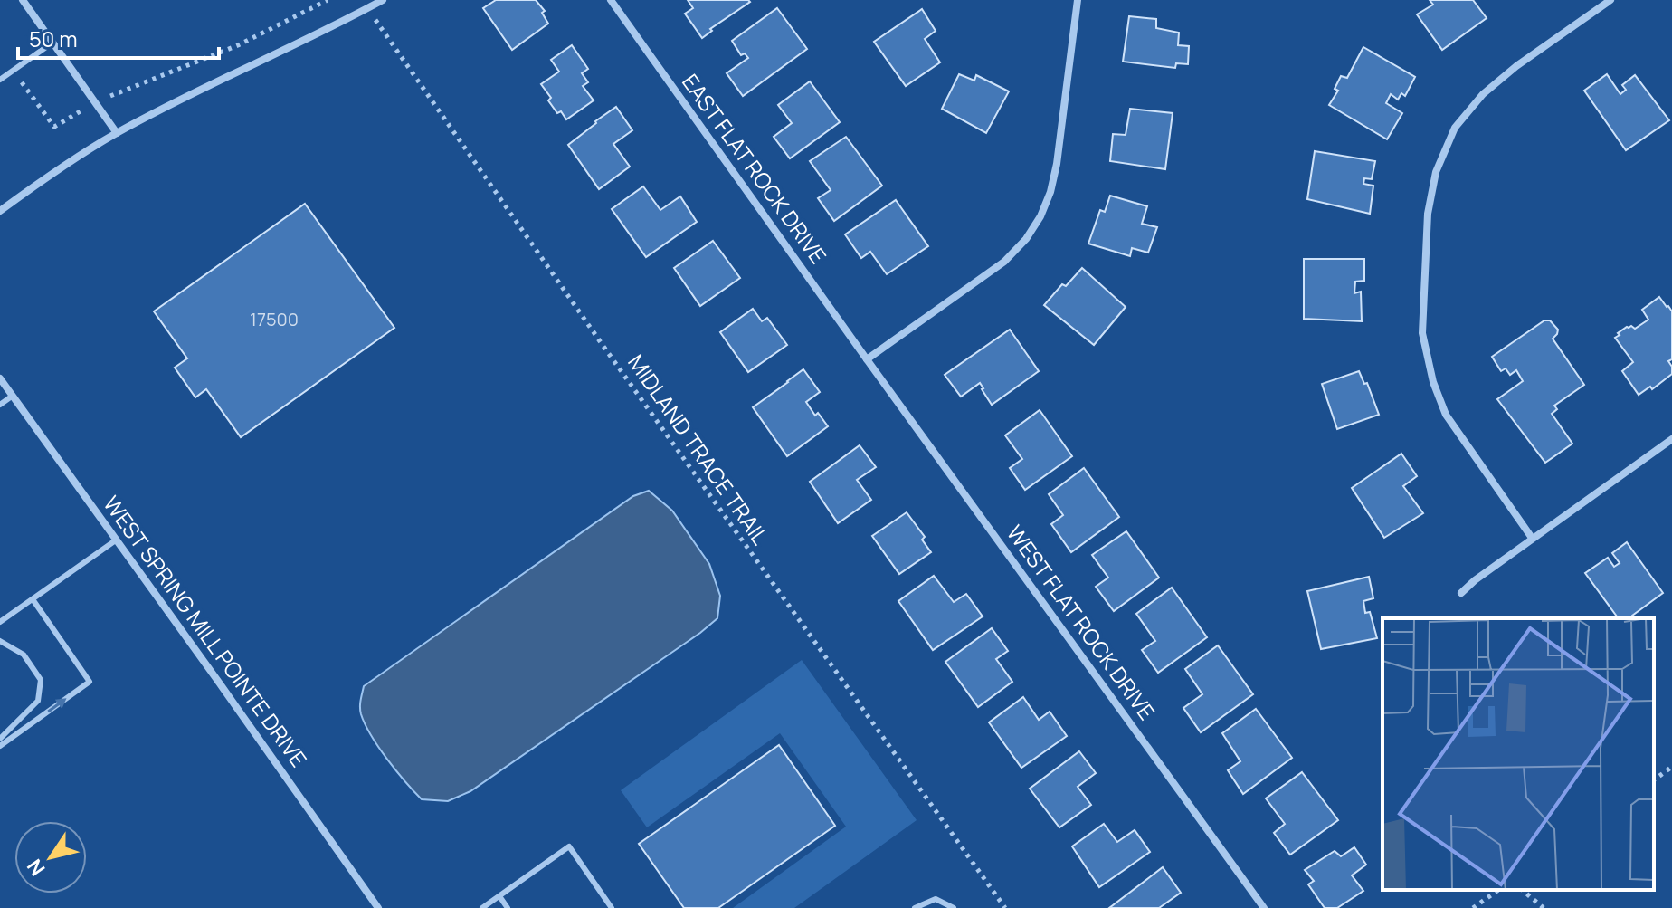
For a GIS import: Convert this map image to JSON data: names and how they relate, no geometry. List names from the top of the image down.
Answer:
{
  "streets": {
    "street": ["EAST FLAT ROCK DRIVE", "WEST FLAT ROCK DRIVE", "WEST SPRING MILL POINTE DRIVE"],
    "path": ["MIDLAND TRACE TRAIL"]
  },
  "crossings": [
    ["EAST FLAT ROCK DRIVE", "WEST FLAT ROCK DRIVE"]
  ],
  "house_numbers": ["17500"],
  "scale_bar": "50 m",
  "north": "bottom left"
}
